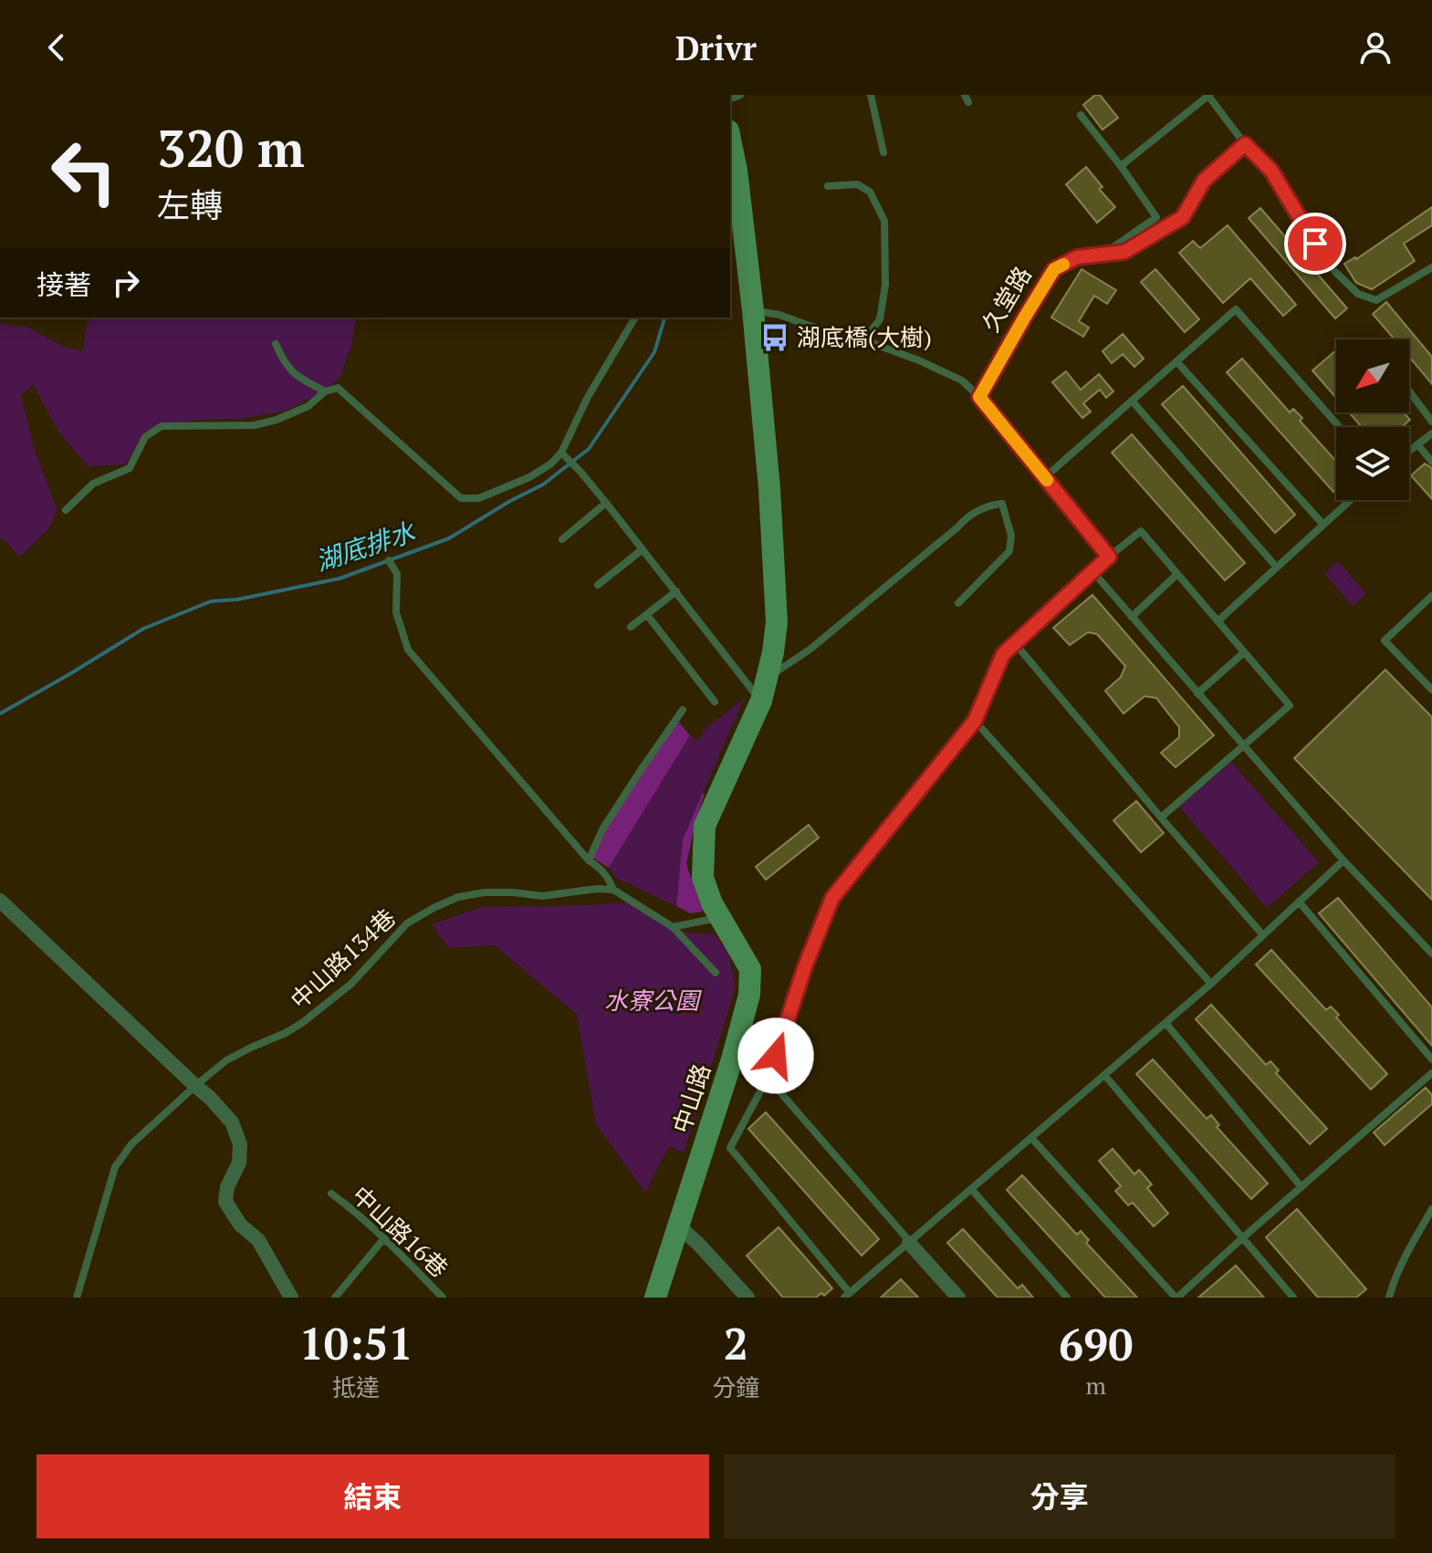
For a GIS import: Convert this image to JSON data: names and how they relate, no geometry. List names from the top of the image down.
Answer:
{
  "streets": {
    "street": ["中山路"],
    "lane": ["久堂路", "中山路134巷", "中山路16巷"]
  },
  "water": ["湖底排水"],
  "parks": ["水寮公園"],
  "places": {
    "bus stop": ["湖底橋(大樹)"]
  },
  "north": "bottom left",
  "page": {
    "header": "Drivr",
    "turn": ["320 m", "左轉"],
    "then": "接著",
    "eta": [
      "10:51",
      "抵達",
      "2",
      "分鐘",
      "690",
      "m"
    ],
    "buttons": ["結束", "分享"]
  }
}
